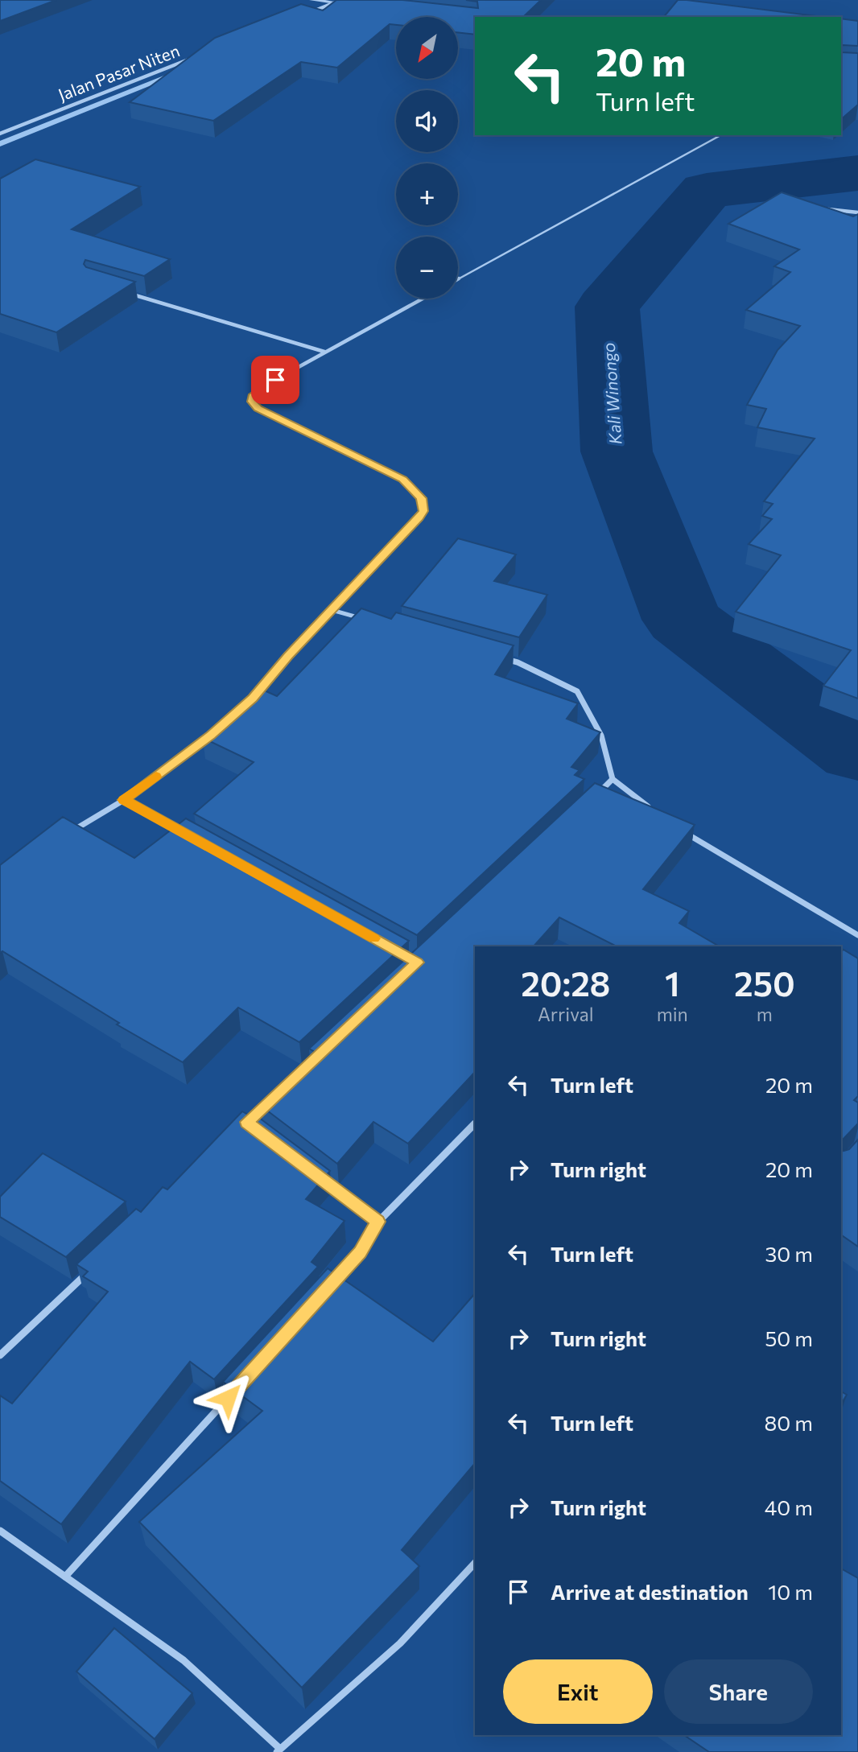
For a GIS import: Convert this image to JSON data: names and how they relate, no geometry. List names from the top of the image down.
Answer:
{
  "streets": {
    "street": ["Jalan Pasar Niten"]
  },
  "water": ["Kali Winongo"],
  "north": "bottom left",
  "page": {
    "map_buttons": ["+", "−"],
    "turn": ["20 m", "Turn left"],
    "eta": [
      "20:28",
      "Arrival",
      "1",
      "min",
      "250",
      "m"
    ],
    "list": [
      {
        "name": "Turn left",
        "value": "20 m"
      },
      {
        "name": "Turn right",
        "value": "20 m"
      },
      {
        "name": "Turn left",
        "value": "30 m"
      },
      {
        "name": "Turn right",
        "value": "50 m"
      },
      {
        "name": "Turn left",
        "value": "80 m"
      },
      {
        "name": "Turn right",
        "value": "40 m"
      },
      {
        "name": "Arrive at destination",
        "value": "10 m"
      }
    ],
    "buttons": ["Exit", "Share"]
  }
}
